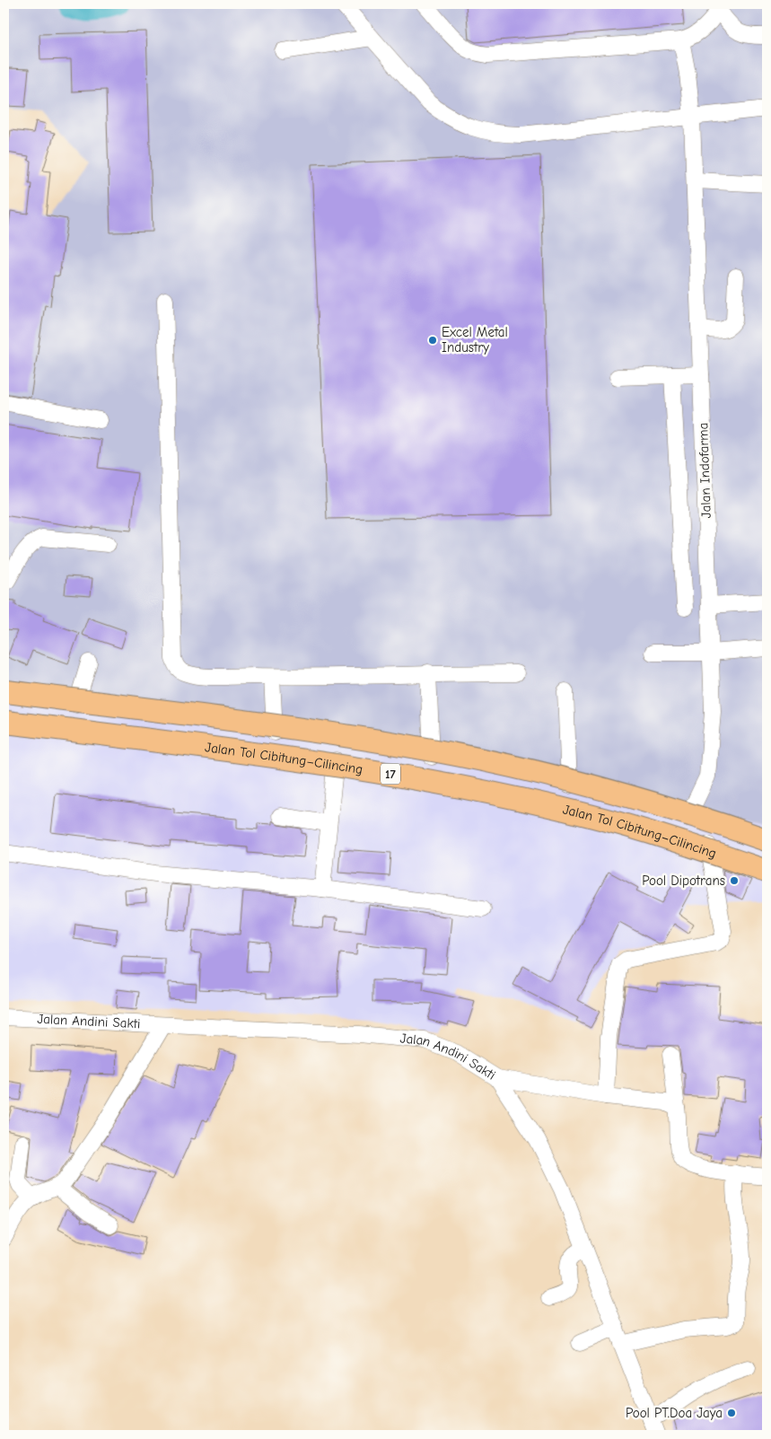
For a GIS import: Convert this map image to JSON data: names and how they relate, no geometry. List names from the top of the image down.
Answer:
{
  "streets": {
    "highway": ["Jalan Tol Cibitung–Cilincing", "17"],
    "street": ["Jalan Indofarma", "Jalan Andini Sakti"]
  },
  "places": ["Excel Metal Industry", "Pool Dipotrans", "Pool PT.Doa Jaya"]
}
